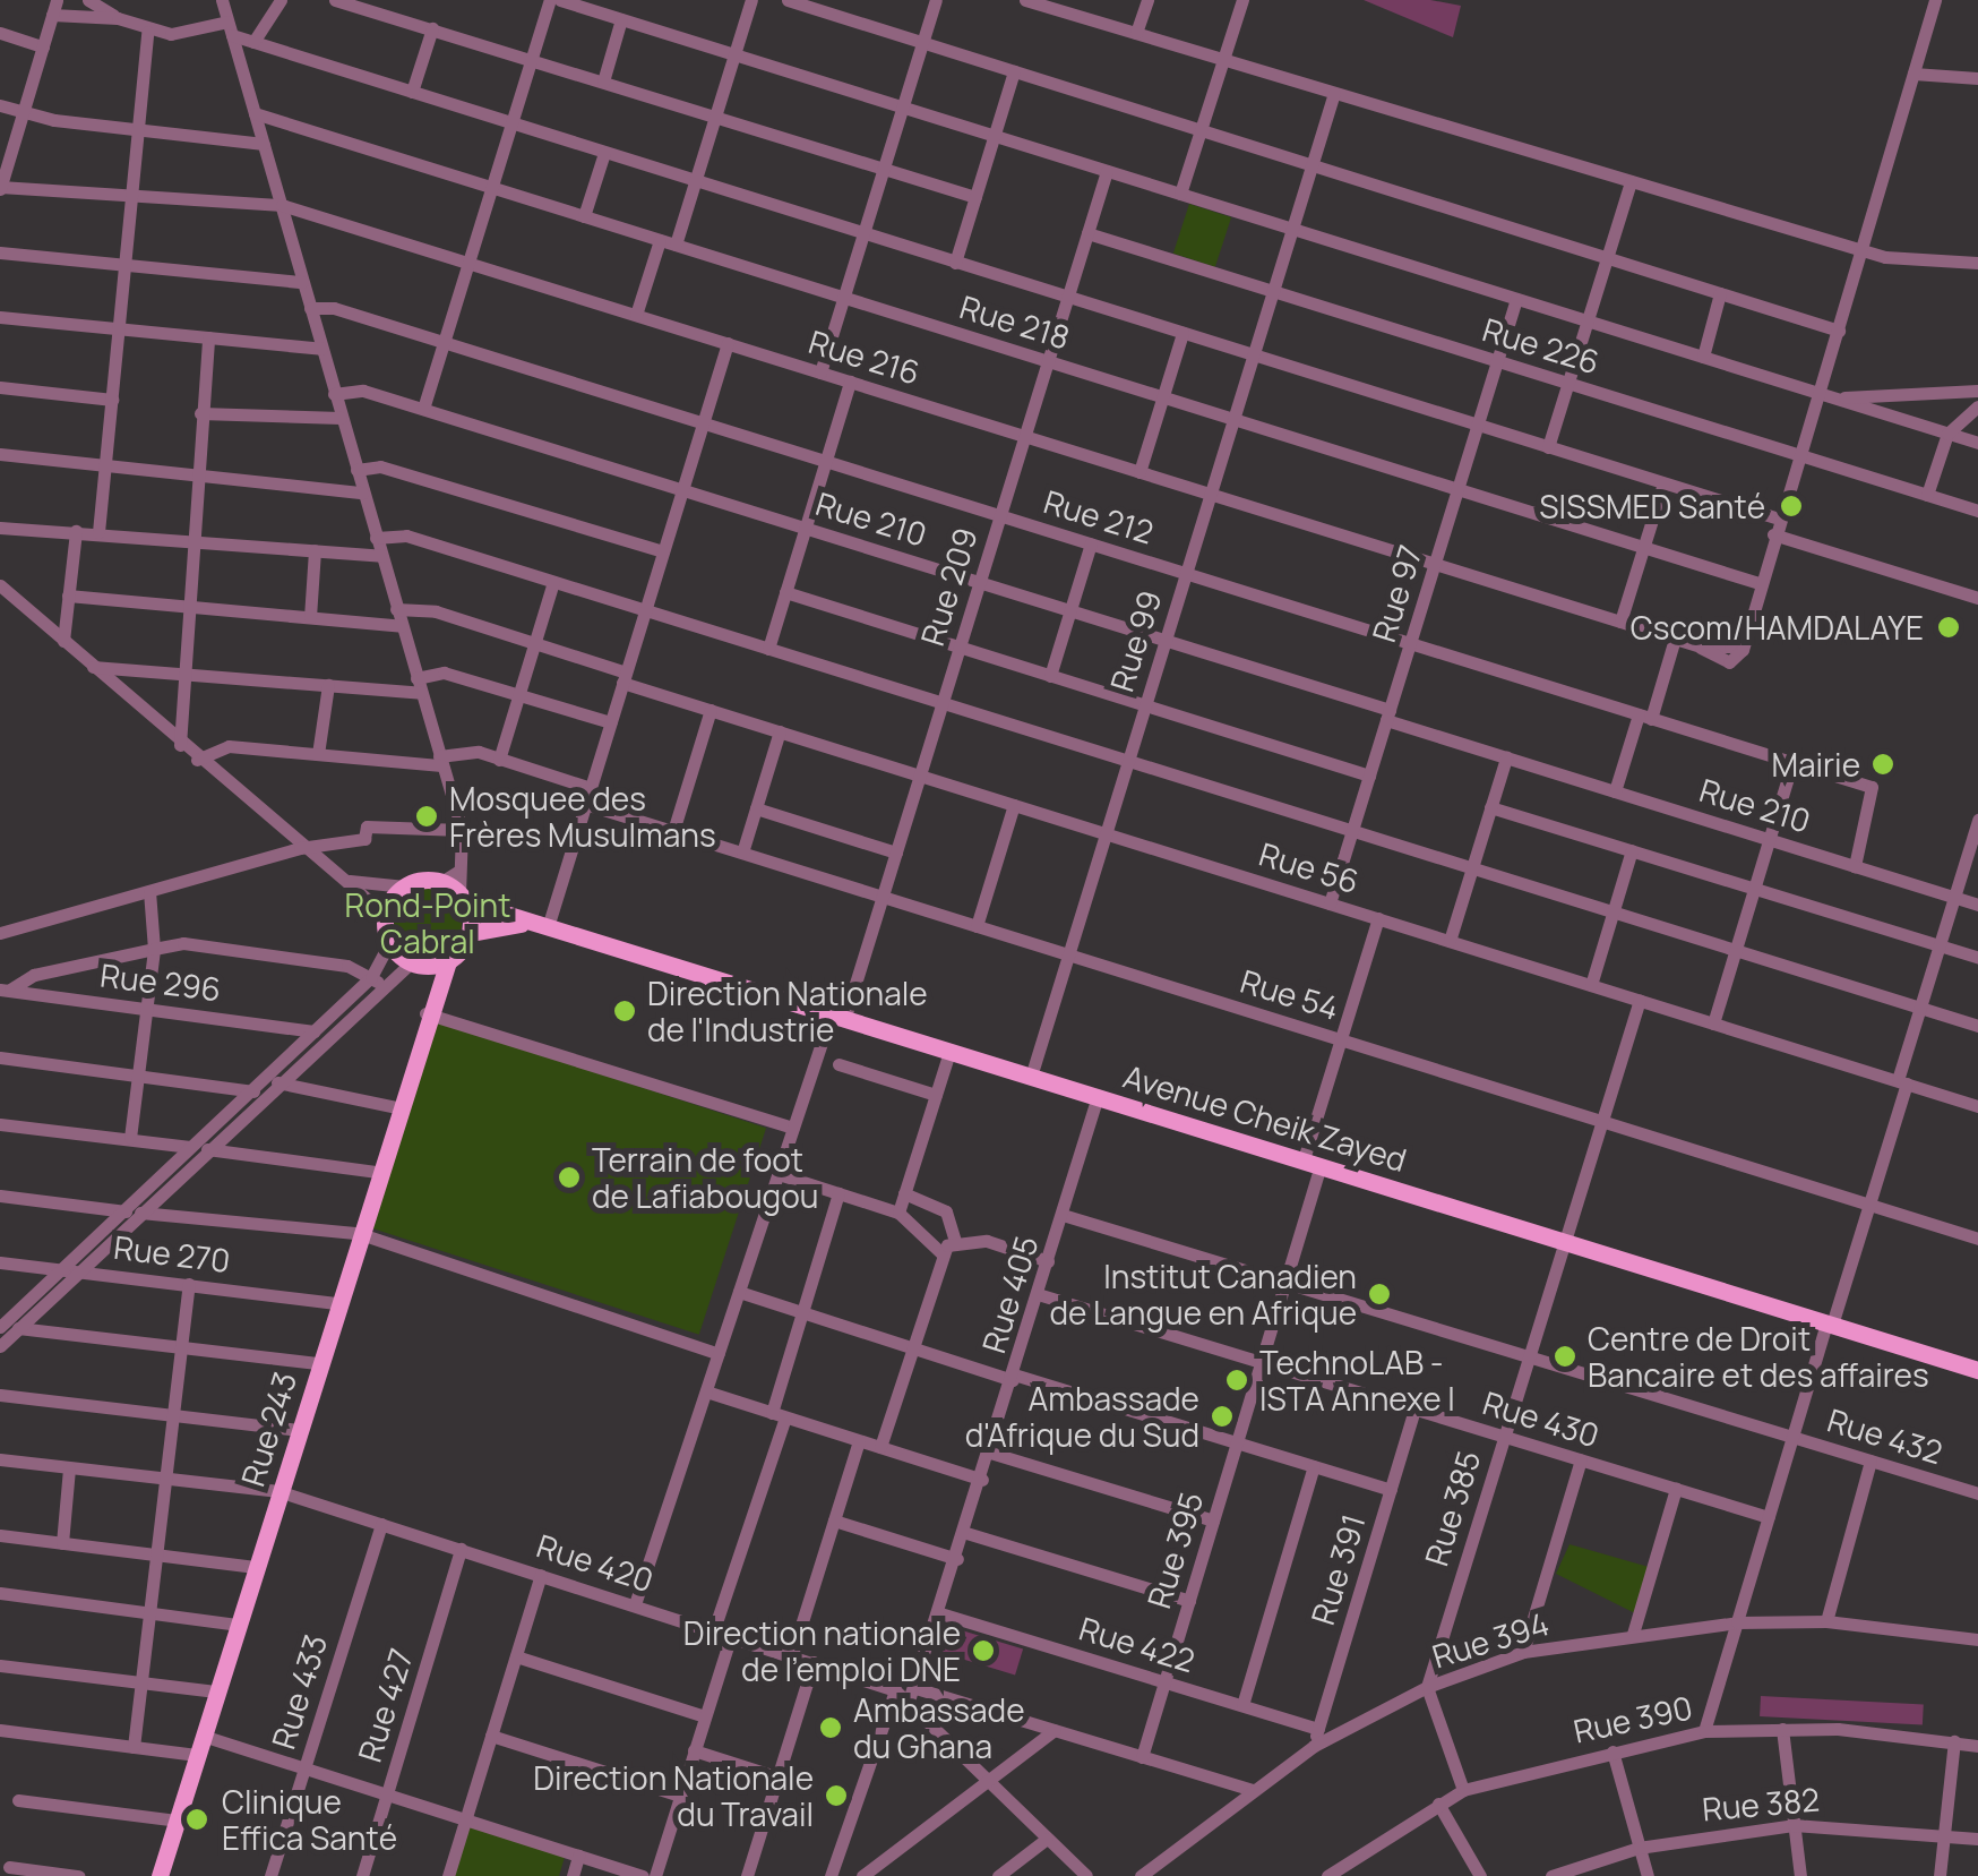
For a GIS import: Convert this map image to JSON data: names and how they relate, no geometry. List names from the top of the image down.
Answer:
{
  "streets": {
    "main road": ["Avenue Cheik Zayed", "Rue 243"],
    "street": [
      "Rue 218",
      "Rue 226",
      "Rue 216",
      "Rue 212",
      "Rue 210",
      "Rue 209",
      "Rue 97",
      "Rue 99",
      "Rue 56",
      "Rue 296",
      "Rue 54",
      "Rue 270",
      "Rue 405",
      "Rue 430",
      "Rue 432",
      "Rue 385",
      "Rue 395",
      "Rue 420",
      "Rue 391",
      "Rue 394",
      "Rue 422",
      "Rue 433",
      "Rue 427",
      "Rue 390",
      "Rue 382"
    ]
  },
  "crossings": [
    ["Rue 218", "Rue 216"],
    ["Rue 218", "Rue 209"],
    ["Rue 218", "Rue 97"],
    ["Rue 218", "Rue 99"],
    ["Rue 226", "Rue 209"],
    ["Rue 226", "Rue 97"],
    ["Rue 226", "Rue 99"],
    ["Rue 216", "Rue 209"],
    ["Rue 216", "Rue 97"],
    ["Rue 216", "Rue 99"],
    ["Rue 212", "Rue 210"],
    ["Rue 212", "Rue 209"],
    ["Rue 212", "Rue 97"],
    ["Rue 212", "Rue 99"],
    ["Rue 210", "Rue 209"],
    ["Rue 210", "Rue 97"],
    ["Rue 210", "Rue 99"],
    ["Rue 209", "Rue 56"],
    ["Rue 209", "Rue 54"],
    ["Rue 209", "Avenue Cheik Zayed"],
    ["Rue 209", "Rue 420"],
    ["Rue 97", "Rue 56"],
    ["Rue 99", "Rue 56"],
    ["Rue 99", "Rue 54"],
    ["Rue 99", "Avenue Cheik Zayed"],
    ["Rue 56", "Rue 385"],
    ["Rue 56", "Rue 395"],
    ["Rue 54", "Rue 385"],
    ["Rue 54", "Rue 395"],
    ["Avenue Cheik Zayed", "Rue 405"],
    ["Avenue Cheik Zayed", "Rue 243"],
    ["Avenue Cheik Zayed", "Rue 385"],
    ["Avenue Cheik Zayed", "Rue 395"],
    ["Rue 270", "Rue 243"],
    ["Rue 405", "Rue 430"],
    ["Rue 405", "Rue 432"],
    ["Rue 405", "Rue 420"],
    ["Rue 405", "Rue 422"],
    ["Rue 430", "Rue 385"],
    ["Rue 430", "Rue 395"],
    ["Rue 430", "Rue 391"],
    ["Rue 243", "Rue 420"],
    ["Rue 432", "Rue 385"],
    ["Rue 432", "Rue 395"],
    ["Rue 385", "Rue 394"],
    ["Rue 395", "Rue 422"],
    ["Rue 420", "Rue 433"],
    ["Rue 420", "Rue 427"],
    ["Rue 391", "Rue 394"],
    ["Rue 391", "Rue 422"]
  ],
  "parks": ["Rond-Point Cabral"],
  "places": [
    "SISSMED Santé",
    "Cscom/HAMDALAYE",
    "Mairie",
    "Mosquee des Frères Musulmans",
    "Direction Nationale de l'Industrie",
    "Terrain de foot de Lafiabougou",
    "Institut Canadien de Langue en Afrique",
    "Centre de Droit Bancaire et des affaires",
    "TechnoLAB - ISTA Annexe I",
    "Ambassade d'Afrique du Sud",
    "Direction nationale de l'emploi DNE",
    "Ambassade du Ghana",
    "Direction Nationale du Travail",
    "Clinique Effica Santé"
  ]
}
